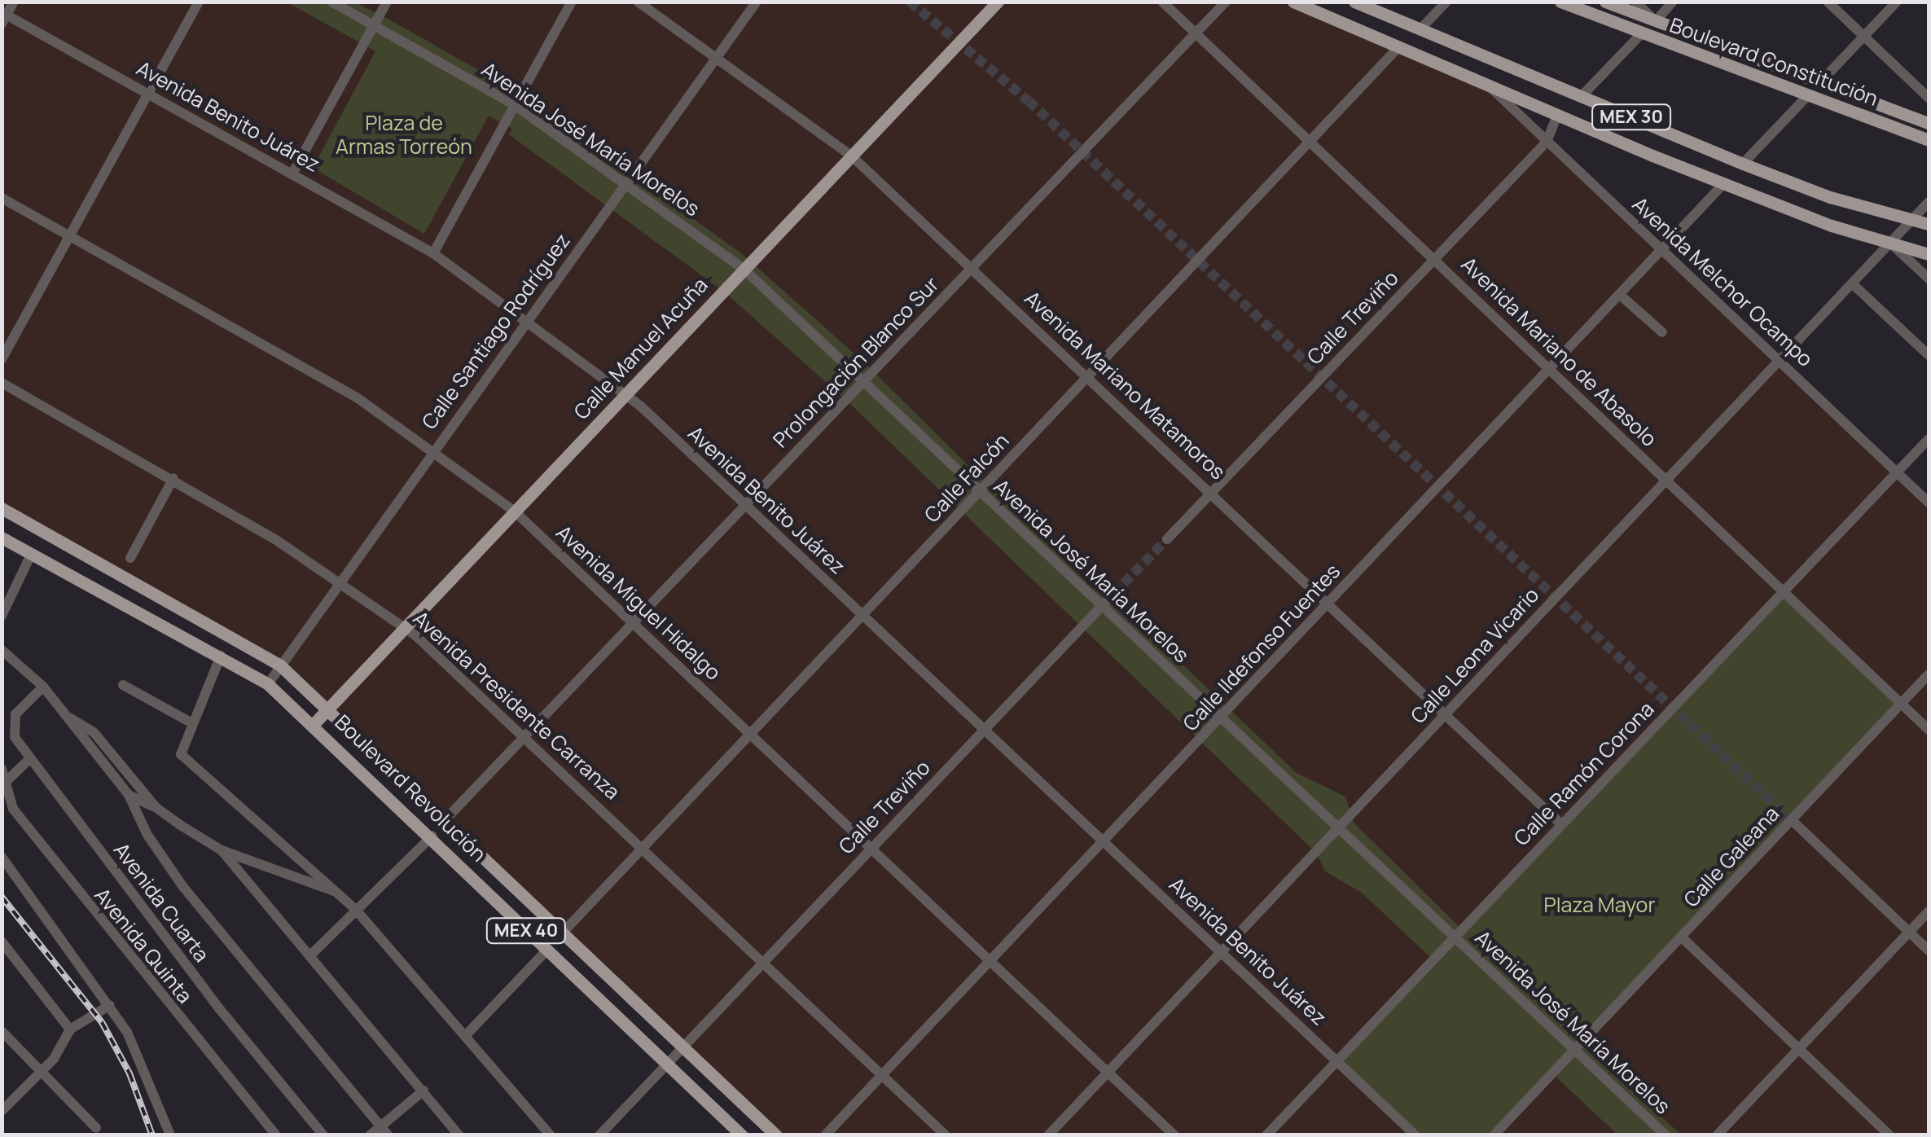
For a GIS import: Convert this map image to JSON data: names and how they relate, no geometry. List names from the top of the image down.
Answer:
{
  "streets": {
    "main road": [
      "Boulevard Constitución",
      "MEX 30",
      "Calle Manuel Acuña",
      "Boulevard Revolución",
      "MEX 40"
    ],
    "street": [
      "Avenida Benito Juárez",
      "Avenida José María Morelos",
      "Avenida Melchor Ocampo",
      "Calle Treviño",
      "Calle Santiago Rodríguez",
      "Avenida Mariano de Abasolo",
      "Prolongación Blanco Sur",
      "Avenida Mariano Matamoros",
      "Calle Falcón",
      "Avenida Miguel Hidalgo",
      "Calle Ildefonso Fuentes",
      "Calle Leona Vicario",
      "Avenida Presidente Carranza",
      "Calle Ramón Corona",
      "Calle Galeana",
      "Avenida Cuarta",
      "Avenida Quinta"
    ]
  },
  "crossings": [
    ["Avenida Benito Juárez", "Calle Treviño"],
    ["Avenida Benito Juárez", "Calle Santiago Rodríguez"],
    ["Avenida Benito Juárez", "Calle Manuel Acuña"],
    ["Avenida Benito Juárez", "Prolongación Blanco Sur"],
    ["Avenida Benito Juárez", "Calle Falcón"],
    ["Avenida Benito Juárez", "Calle Ildefonso Fuentes"],
    ["Avenida Benito Juárez", "Calle Leona Vicario"],
    ["Avenida Benito Juárez", "Calle Ramón Corona"],
    ["MEX 30", "Avenida Melchor Ocampo"],
    ["MEX 30", "Calle Treviño"],
    ["MEX 30", "Calle Falcón"],
    ["MEX 30", "Calle Ildefonso Fuentes"],
    ["MEX 30", "Calle Leona Vicario"],
    ["Avenida José María Morelos", "Calle Treviño"],
    ["Avenida José María Morelos", "Calle Santiago Rodríguez"],
    ["Avenida José María Morelos", "Calle Manuel Acuña"],
    ["Avenida José María Morelos", "Prolongación Blanco Sur"],
    ["Avenida José María Morelos", "Calle Falcón"],
    ["Avenida José María Morelos", "Calle Ildefonso Fuentes"],
    ["Avenida José María Morelos", "Calle Leona Vicario"],
    ["Avenida José María Morelos", "Calle Ramón Corona"],
    ["Avenida José María Morelos", "Calle Galeana"],
    ["Avenida Melchor Ocampo", "Calle Treviño"],
    ["Avenida Melchor Ocampo", "Calle Ildefonso Fuentes"],
    ["Avenida Melchor Ocampo", "Calle Leona Vicario"],
    ["Avenida Melchor Ocampo", "Calle Ramón Corona"],
    ["Calle Treviño", "Avenida Mariano de Abasolo"],
    ["Calle Treviño", "Avenida Mariano Matamoros"],
    ["Calle Treviño", "Avenida Miguel Hidalgo"],
    ["Calle Treviño", "Avenida Presidente Carranza"],
    ["Calle Treviño", "Boulevard Revolución"],
    ["Calle Treviño", "MEX 40"],
    ["Calle Santiago Rodríguez", "Avenida Mariano Matamoros"],
    ["Calle Santiago Rodríguez", "Avenida Miguel Hidalgo"],
    ["Calle Santiago Rodríguez", "Avenida Presidente Carranza"],
    ["Calle Santiago Rodríguez", "Boulevard Revolución"],
    ["Calle Santiago Rodríguez", "MEX 40"],
    ["Calle Manuel Acuña", "Avenida Mariano Matamoros"],
    ["Calle Manuel Acuña", "Avenida Miguel Hidalgo"],
    ["Calle Manuel Acuña", "Avenida Presidente Carranza"],
    ["Calle Manuel Acuña", "Boulevard Revolución"],
    ["Calle Manuel Acuña", "MEX 40"],
    ["Avenida Mariano de Abasolo", "Prolongación Blanco Sur"],
    ["Avenida Mariano de Abasolo", "Calle Falcón"],
    ["Avenida Mariano de Abasolo", "Calle Ildefonso Fuentes"],
    ["Avenida Mariano de Abasolo", "Calle Leona Vicario"],
    ["Avenida Mariano de Abasolo", "Calle Ramón Corona"],
    ["Avenida Mariano de Abasolo", "Calle Galeana"],
    ["Prolongación Blanco Sur", "Avenida Mariano Matamoros"],
    ["Prolongación Blanco Sur", "Avenida Miguel Hidalgo"],
    ["Prolongación Blanco Sur", "Avenida Presidente Carranza"],
    ["Prolongación Blanco Sur", "MEX 40"],
    ["Avenida Mariano Matamoros", "Calle Falcón"],
    ["Avenida Mariano Matamoros", "Calle Ildefonso Fuentes"],
    ["Avenida Mariano Matamoros", "Calle Leona Vicario"],
    ["Avenida Mariano Matamoros", "Calle Ramón Corona"],
    ["Calle Falcón", "Avenida Miguel Hidalgo"],
    ["Calle Falcón", "Avenida Presidente Carranza"],
    ["Calle Falcón", "MEX 40"],
    ["Avenida Miguel Hidalgo", "Calle Ildefonso Fuentes"],
    ["Avenida Miguel Hidalgo", "Calle Leona Vicario"],
    ["Calle Ildefonso Fuentes", "Avenida Presidente Carranza"]
  ],
  "parks": ["Plaza de Armas Torreón", "Plaza Mayor"]
}
